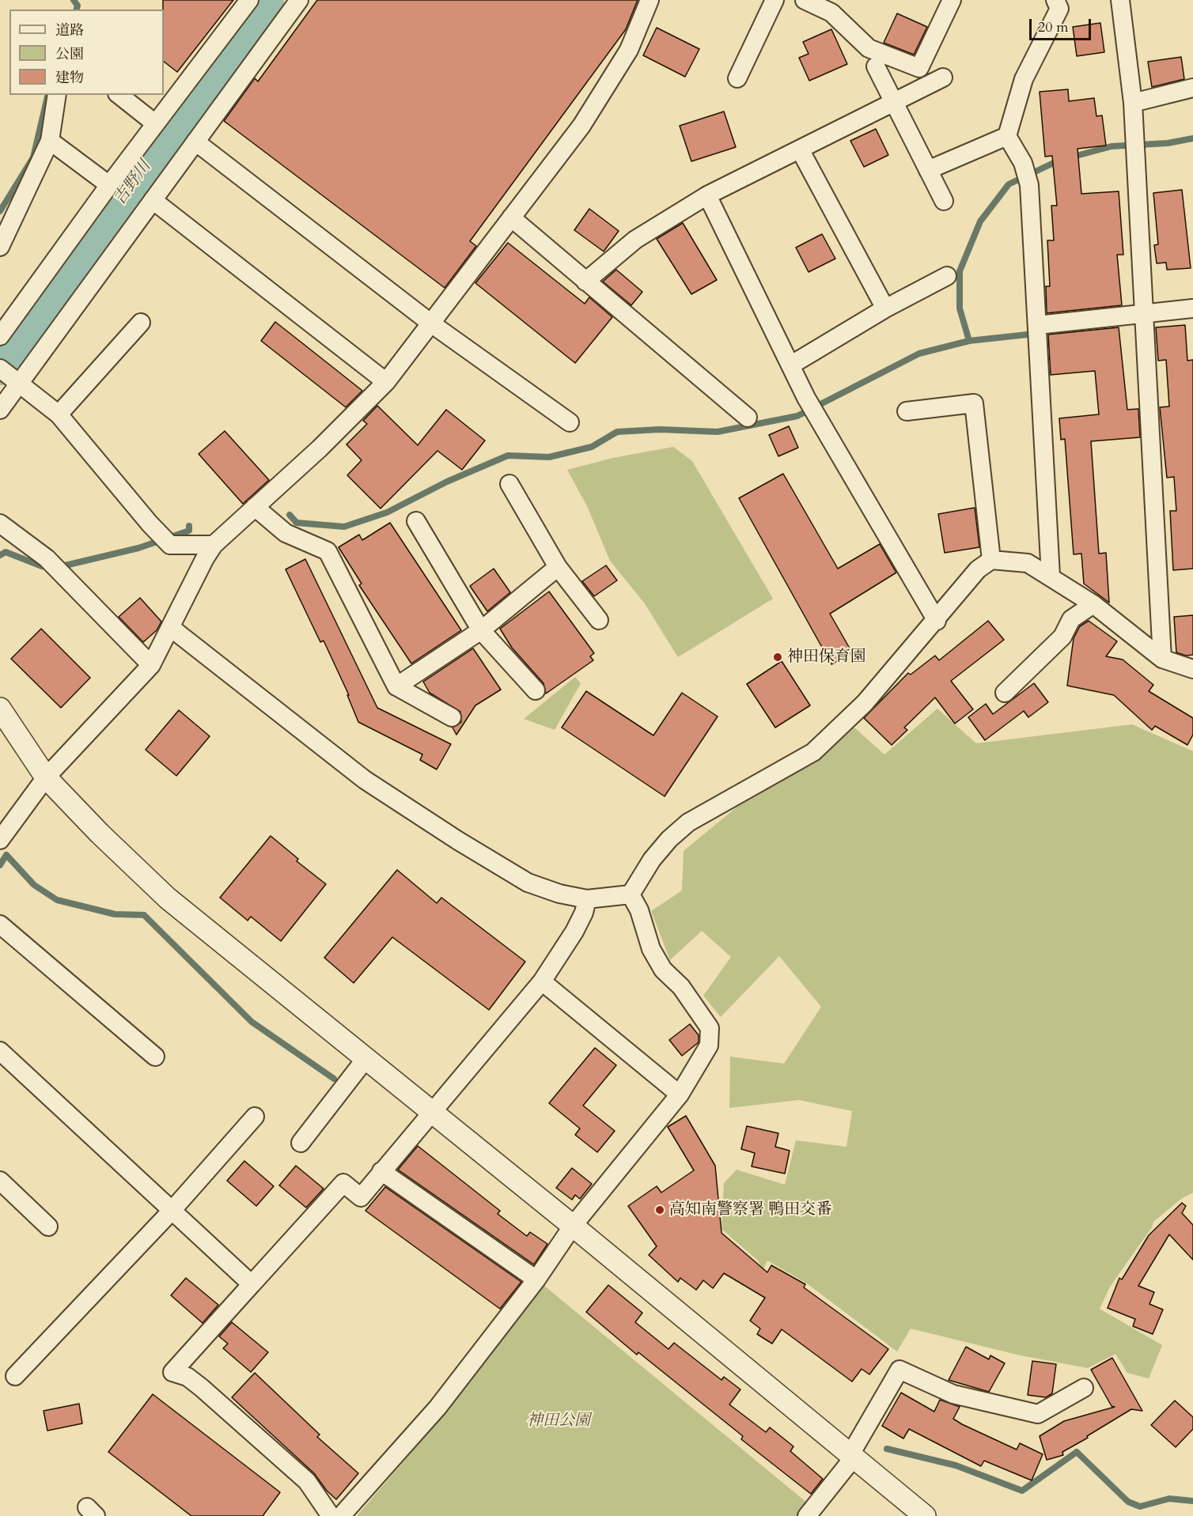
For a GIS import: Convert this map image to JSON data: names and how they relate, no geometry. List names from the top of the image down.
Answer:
{
  "water": ["吉野川"],
  "parks": ["神田公園"],
  "places": ["神田保育園", "高知南警察署 鴨田交番"],
  "legend": ["道路", "公園", "建物"],
  "scale_bar": "20 m"
}
